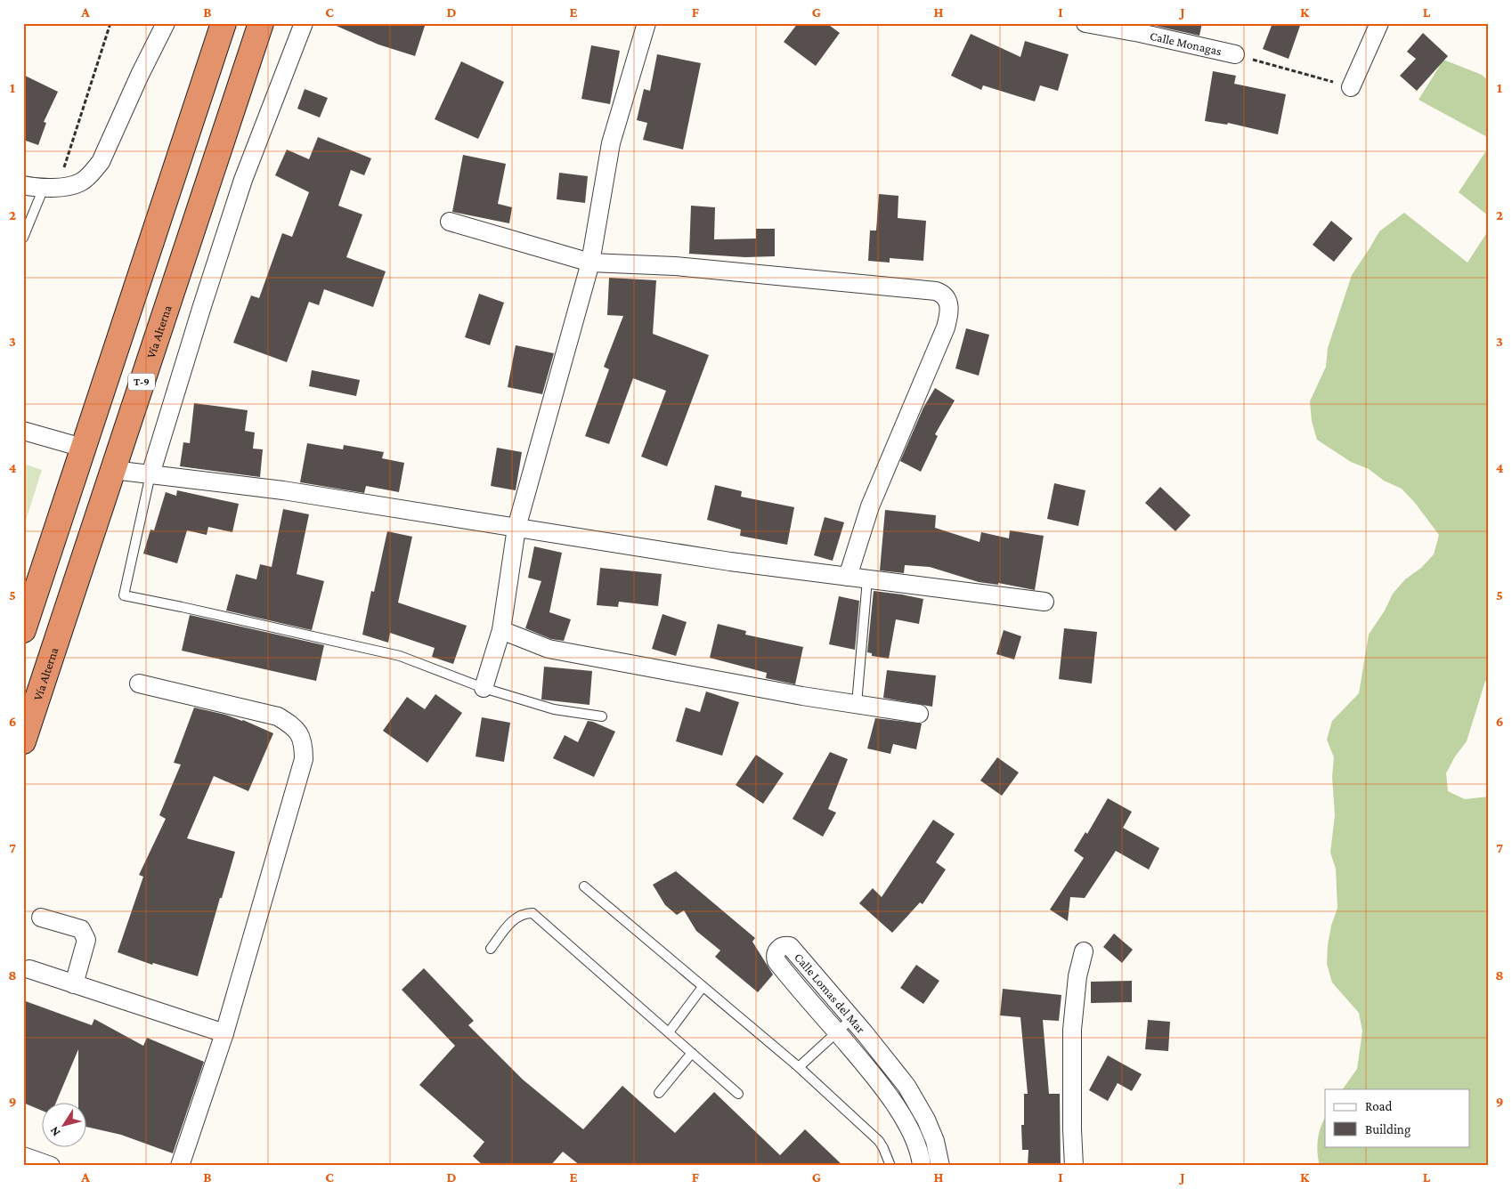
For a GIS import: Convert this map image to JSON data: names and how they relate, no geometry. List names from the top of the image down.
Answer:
{
  "streets": {
    "highway": ["Vía Alterna", "T-9"],
    "street": ["Calle Monagas", "Calle Lomas del Mar"]
  },
  "legend": ["Road", "Building"],
  "north": "bottom left",
  "grid": {
    "columns": [
      "A",
      "B",
      "C",
      "D",
      "E",
      "F",
      "G",
      "H",
      "I",
      "J",
      "K",
      "L"
    ],
    "rows": [
      "1",
      "2",
      "3",
      "4",
      "5",
      "6",
      "7",
      "8",
      "9"
    ]
  }
}
